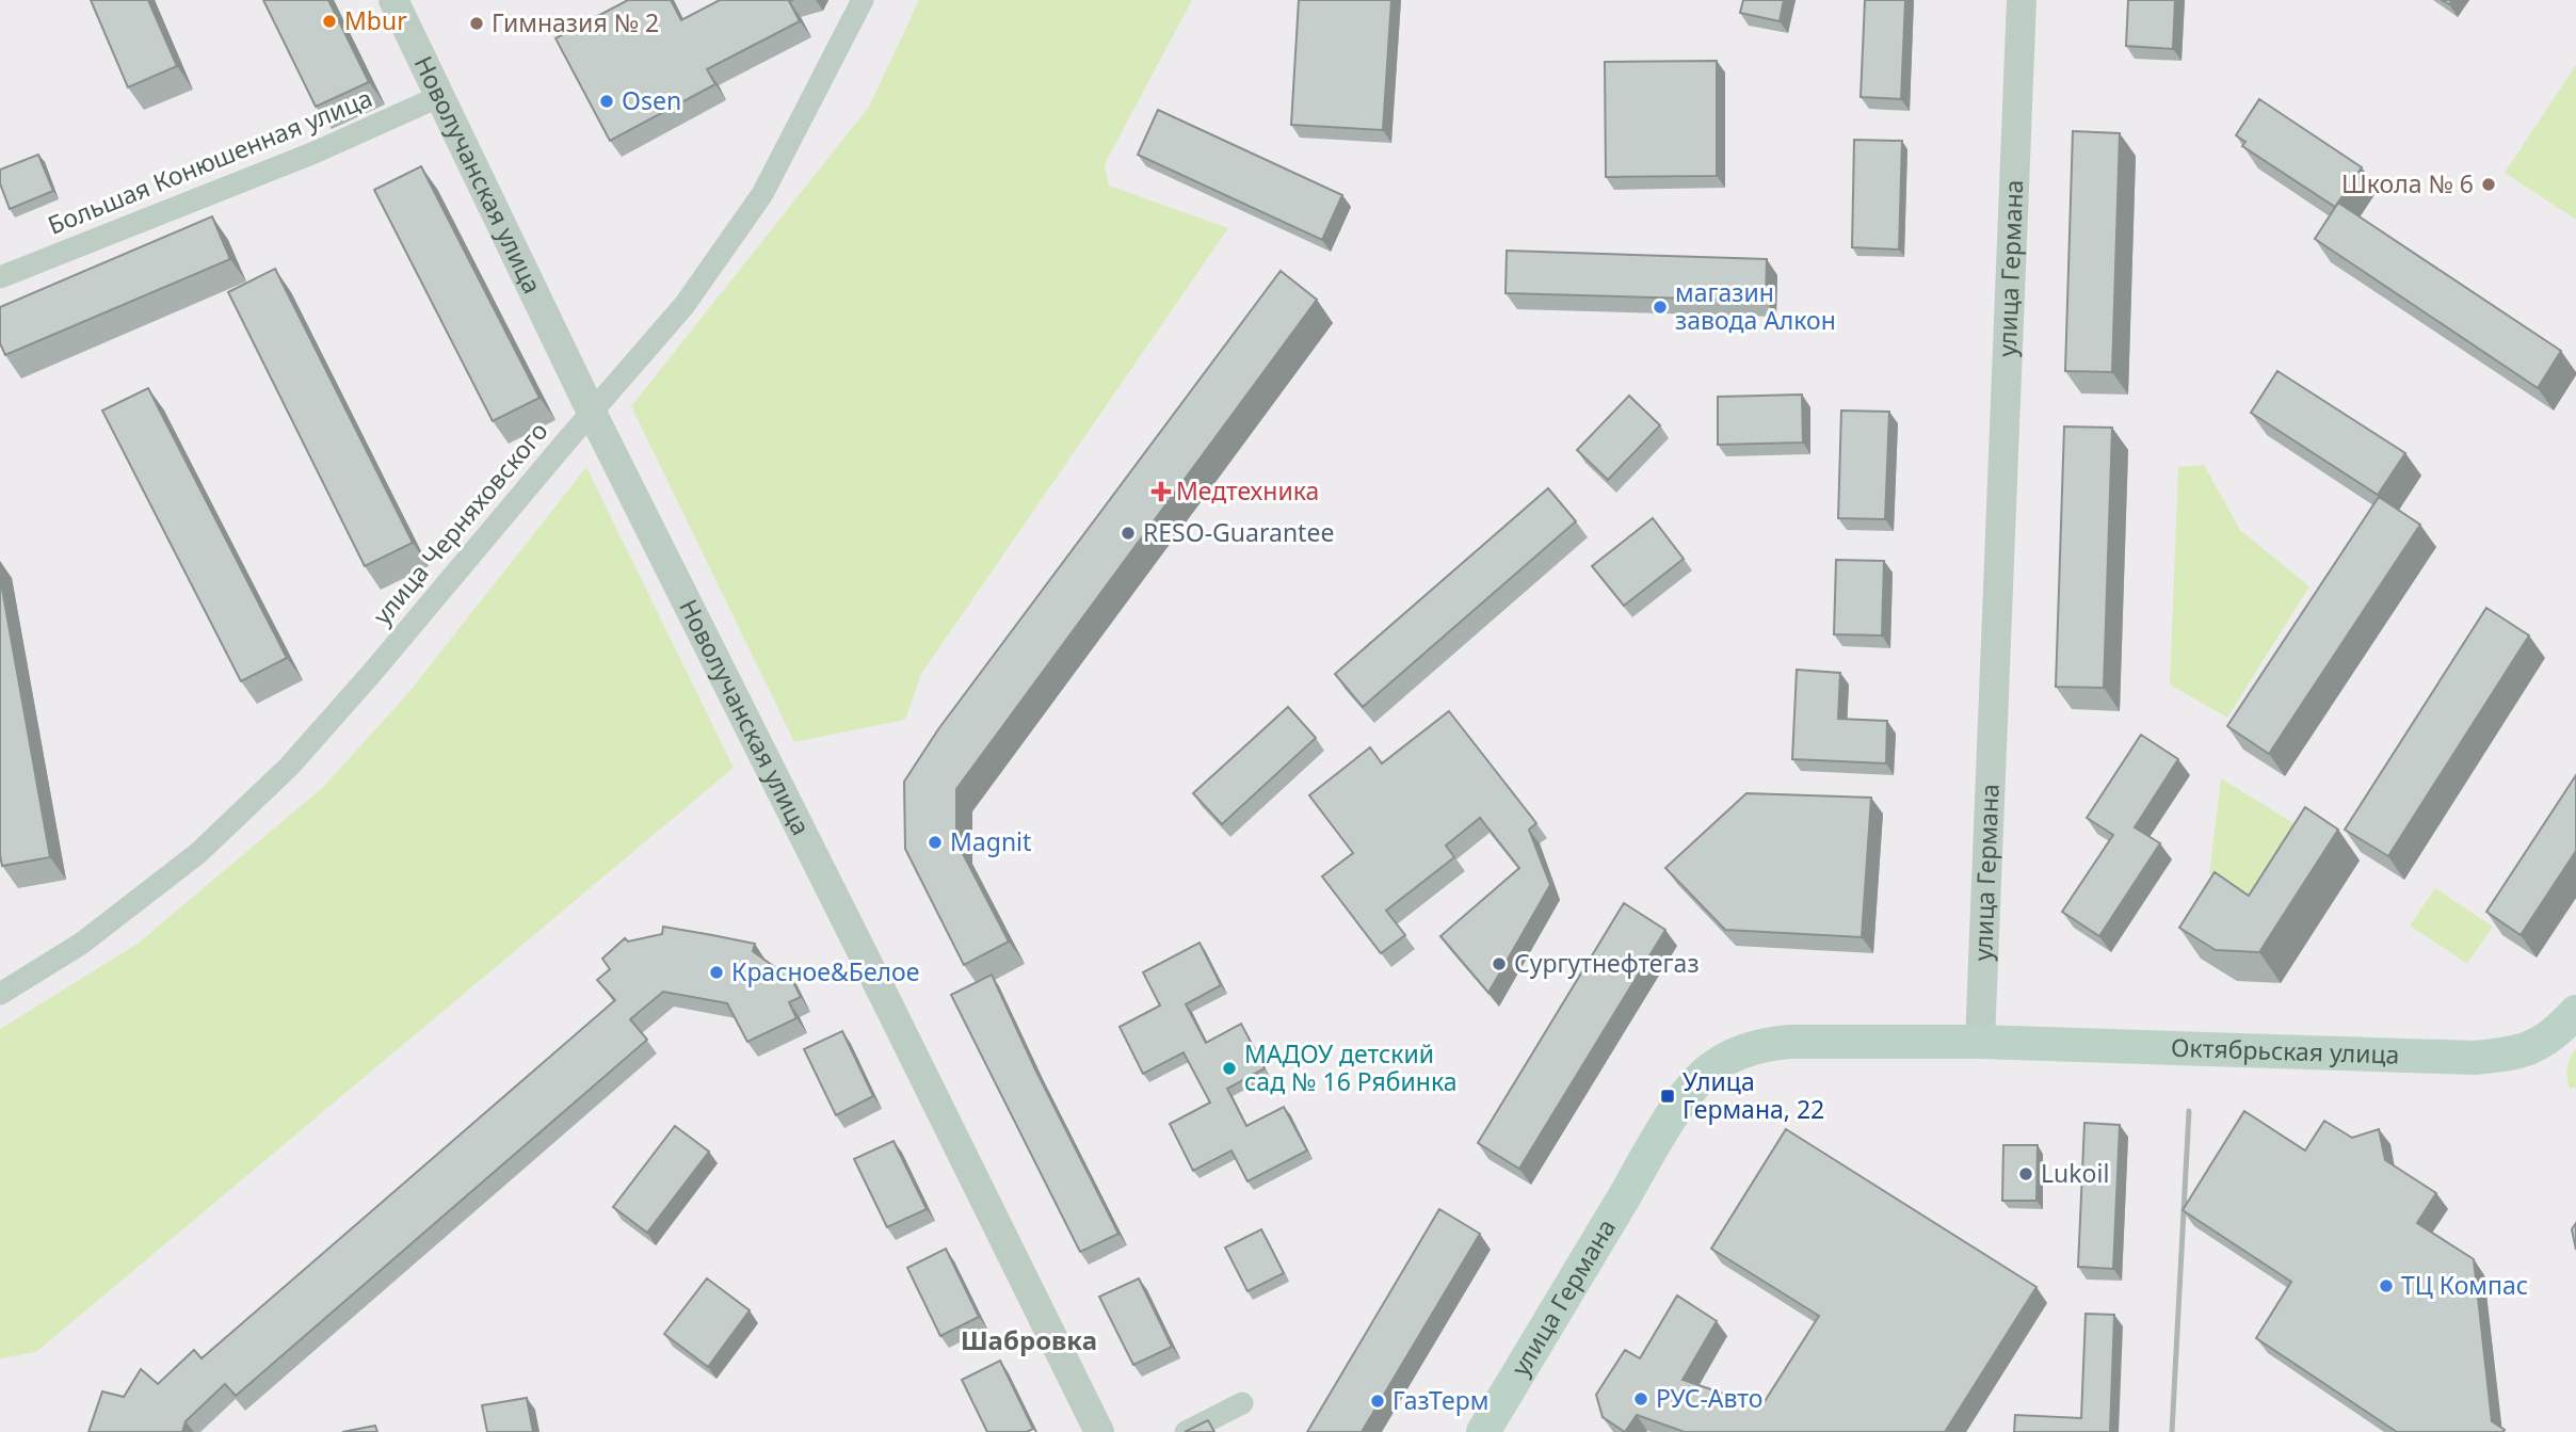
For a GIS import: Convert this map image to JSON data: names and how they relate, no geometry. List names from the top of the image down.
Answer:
{
  "streets": {
    "main road": ["улица Германа", "Октябрьская улица"],
    "street": ["Большая Конюшенная улица", "Новолучанская улица", "улица Черняховского"]
  },
  "crossings": [
    ["Большая Конюшенная улица", "Новолучанская улица"],
    ["Новолучанская улица", "улица Черняховского"],
    ["улица Германа", "Октябрьская улица"]
  ],
  "districts": ["Шабровка"],
  "places": {
    "other": [
      "Mbur",
      "Гимназия № 2",
      "Osen",
      "Школа № 6",
      "магазин завода Алкон",
      "RESO-Guarantee",
      "Magnit",
      "Сургутнефтегаз",
      "Красное&Белое",
      "МАДОУ детский сад № 16 Рябинка",
      "Lukoil",
      "ТЦ Компас",
      "РУС-Авто",
      "ГазТерм"
    ],
    "health": ["Медтехника"],
    "transit": ["Улица Германа, 22"]
  }
}
